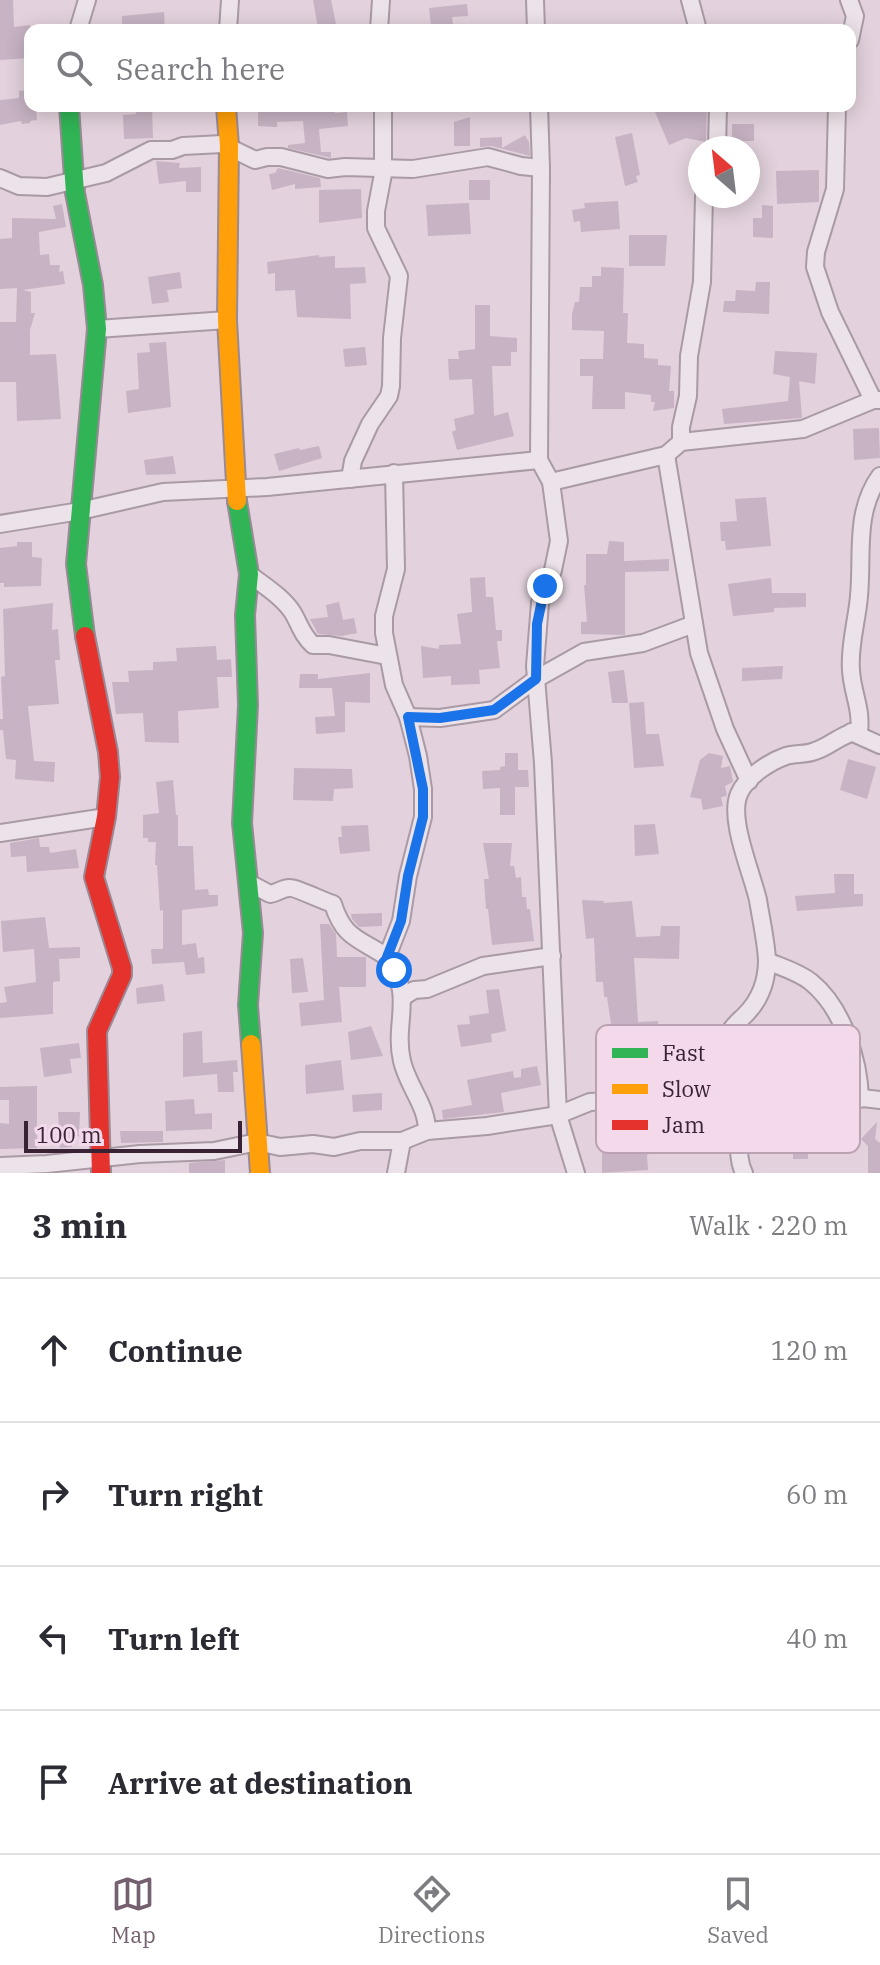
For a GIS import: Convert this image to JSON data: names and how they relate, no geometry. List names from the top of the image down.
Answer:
{
  "legend": ["Fast", "Slow", "Jam"],
  "scale_bar": "100 m",
  "north": "top left",
  "page": {
    "search": "Search here",
    "scale": "100 m",
    "heading": ["3 min", "Walk · 220 m"],
    "list": [
      ["Continue", "120 m"],
      ["Turn right", "60 m"],
      ["Turn left", "40 m"],
      "Arrive at destination"
    ],
    "nav": ["Map", "Directions", "Saved"]
  }
}
